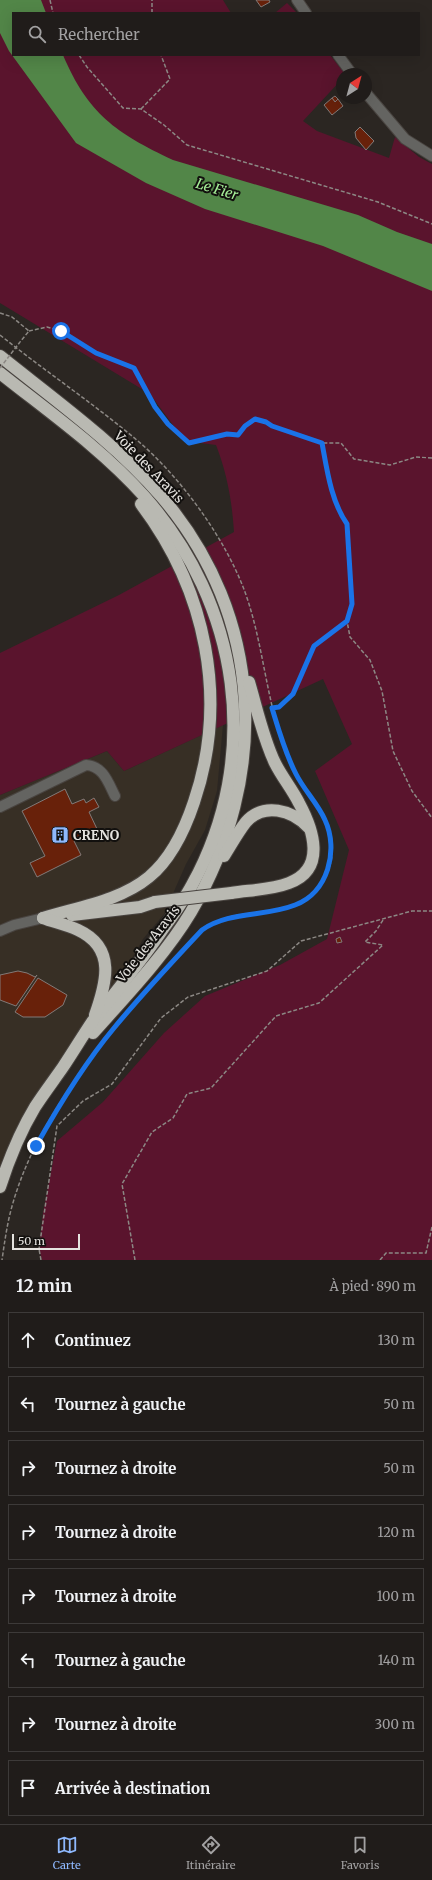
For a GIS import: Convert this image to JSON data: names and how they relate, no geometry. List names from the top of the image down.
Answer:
{
  "streets": {
    "highway": ["Voie des Aravis"]
  },
  "water": ["Le Fier"],
  "places": {
    "building": ["CRENO"]
  },
  "scale_bar": "50 m",
  "north": "top right",
  "page": {
    "search": "Rechercher",
    "scale": "50 m",
    "heading": ["12 min", "À pied · 890 m"],
    "list": [
      ["Continuez", "130 m"],
      ["Tournez à gauche", "50 m"],
      ["Tournez à droite", "50 m"],
      ["Tournez à droite", "120 m"],
      ["Tournez à droite", "100 m"],
      ["Tournez à gauche", "140 m"],
      ["Tournez à droite", "300 m"],
      "Arrivée à destination"
    ],
    "nav": ["Carte", "Itinéraire", "Favoris"]
  }
}
